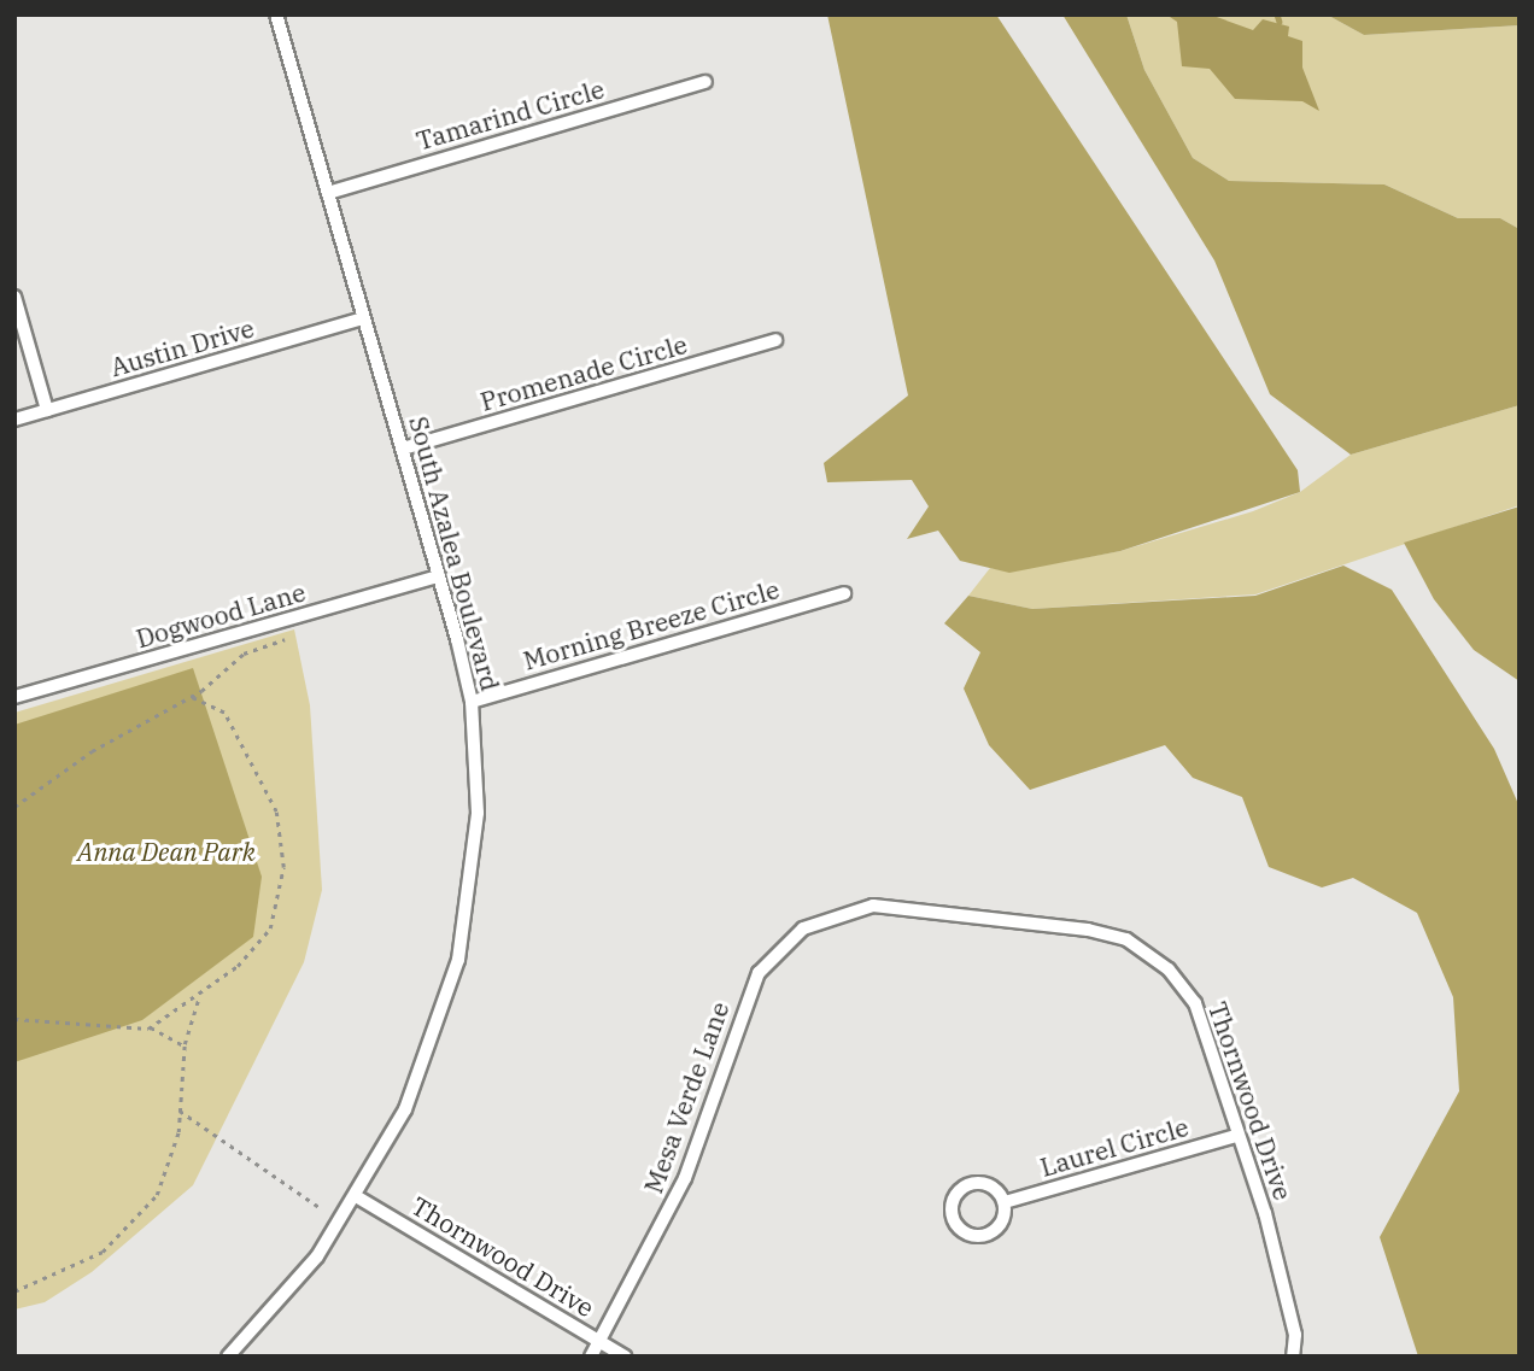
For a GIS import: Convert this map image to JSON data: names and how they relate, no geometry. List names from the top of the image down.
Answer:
{
  "streets": {
    "street": [
      "Tamarind Circle",
      "Austin Drive",
      "Promenade Circle",
      "South Azalea Boulevard",
      "Dogwood Lane",
      "Morning Breeze Circle",
      "Mesa Verde Lane",
      "Thornwood Drive",
      "Laurel Circle"
    ]
  },
  "crossings": [
    ["Tamarind Circle", "South Azalea Boulevard"],
    ["Austin Drive", "South Azalea Boulevard"],
    ["Promenade Circle", "South Azalea Boulevard"],
    ["South Azalea Boulevard", "Dogwood Lane"],
    ["South Azalea Boulevard", "Morning Breeze Circle"],
    ["South Azalea Boulevard", "Thornwood Drive"],
    ["Mesa Verde Lane", "Thornwood Drive"],
    ["Thornwood Drive", "Laurel Circle"]
  ],
  "parks": ["Anna Dean Park"]
}
